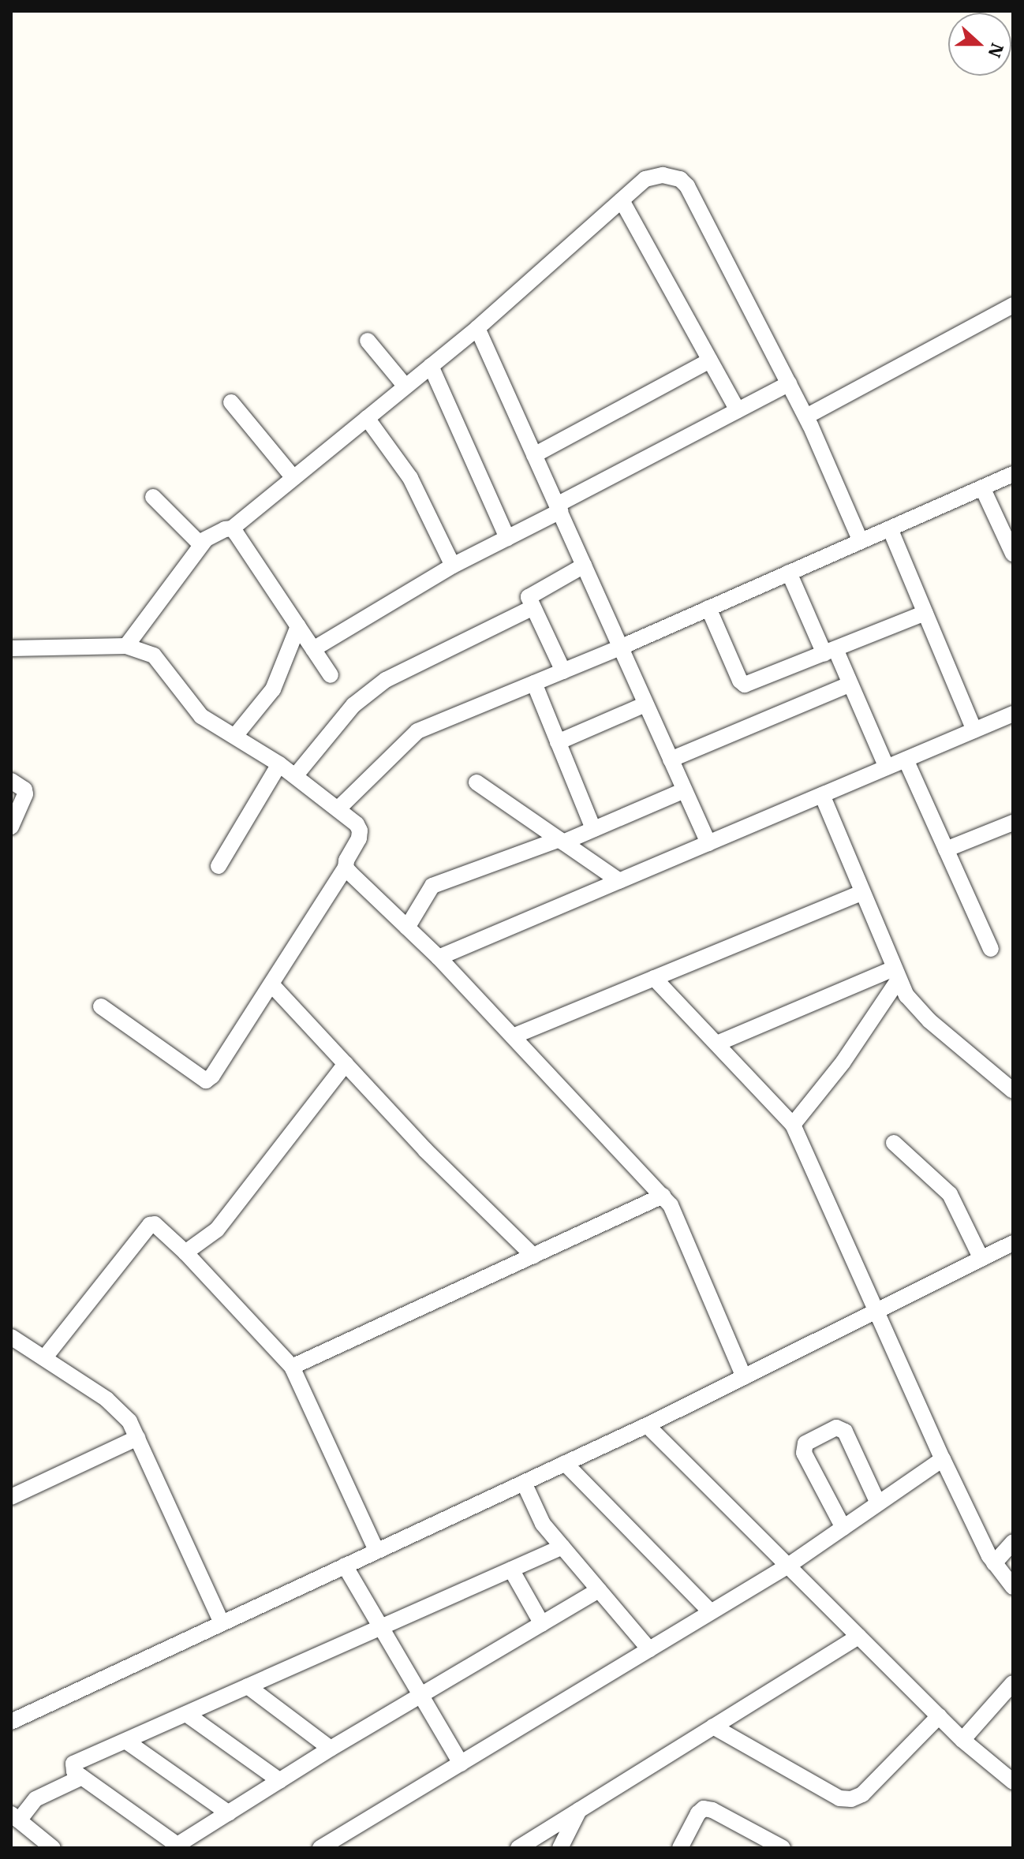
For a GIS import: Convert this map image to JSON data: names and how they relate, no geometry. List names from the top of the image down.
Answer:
{
  "north": "right"
}
